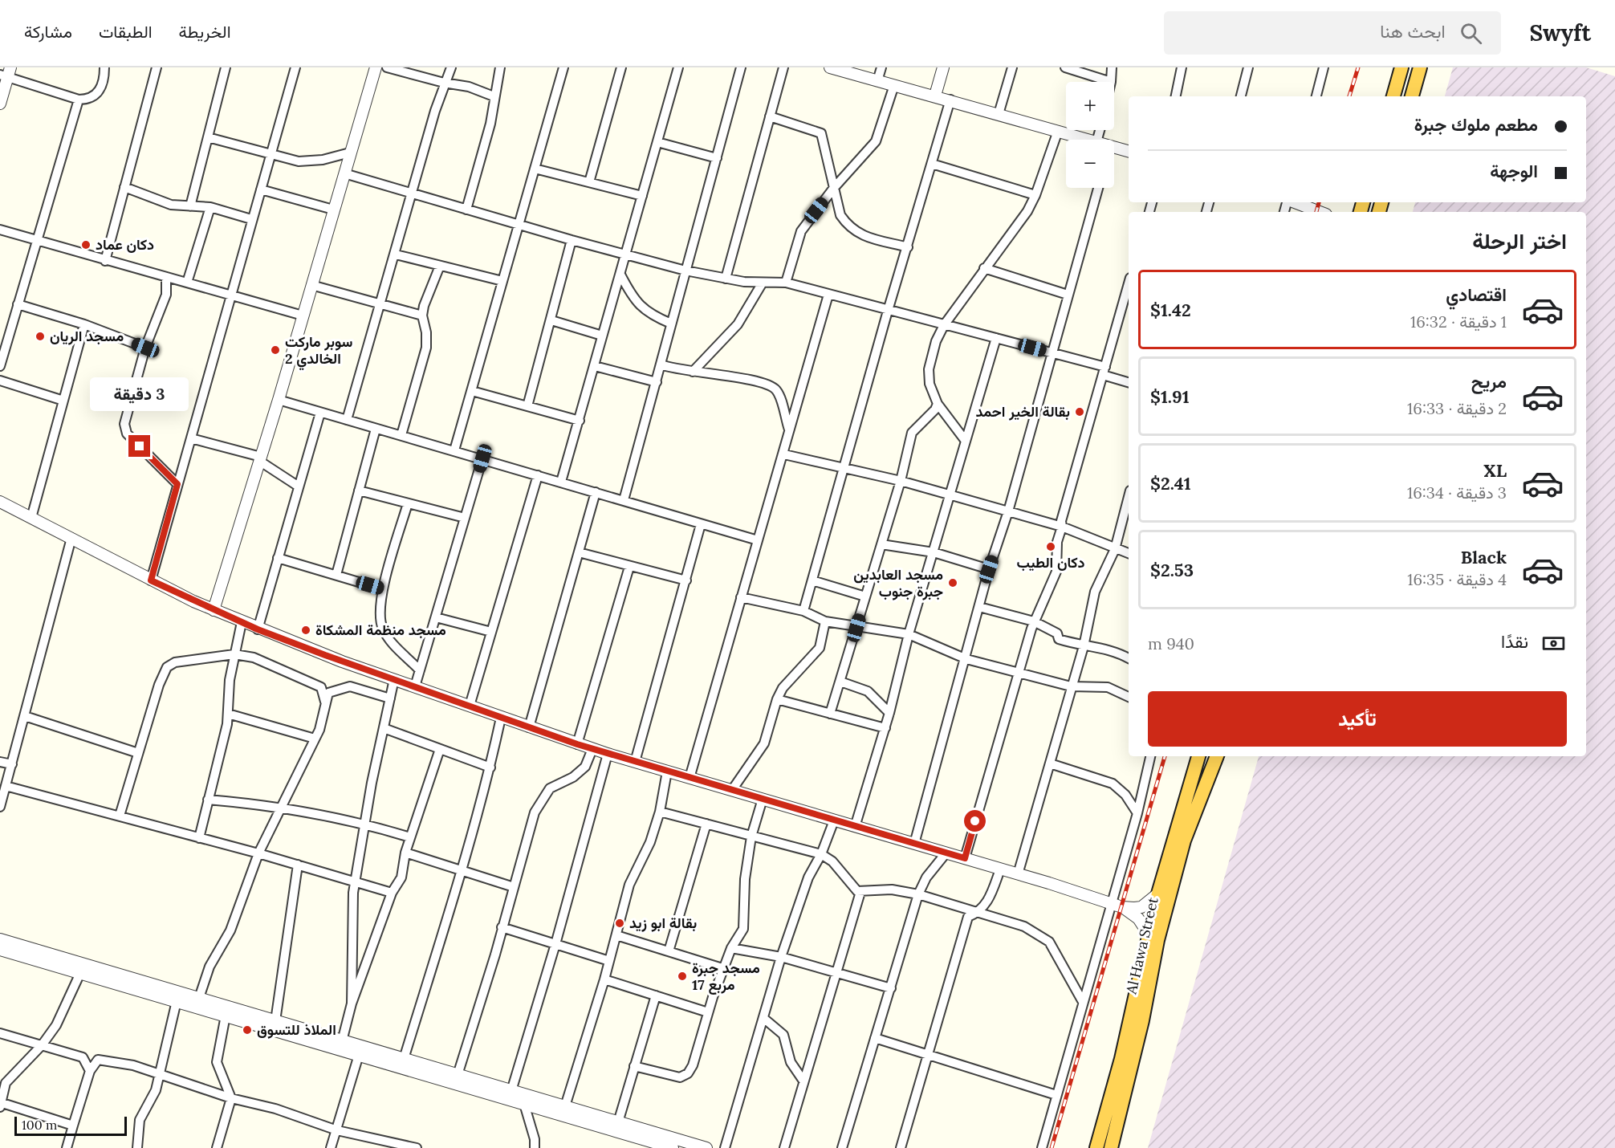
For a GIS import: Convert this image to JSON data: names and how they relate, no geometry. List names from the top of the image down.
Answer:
{
  "streets": {
    "highway": ["Al Hawa Street"]
  },
  "places": [
    "دكان عماد",
    "مسجد الريان",
    "سوبر ماركت الخالدي 2",
    "بقالة الخير احمد",
    "دكان الطيب",
    "مسجد العابدين جبرة جنوب",
    "مسجد منظمة المشكاة",
    "بقالة ابو زيد",
    "مسجد جبرة مربع 17",
    "الملاذ للتسوق"
  ],
  "scale_bar": "100 m",
  "page": {
    "header": "Swyft",
    "search": "ابحث هنا",
    "nav": ["الخريطة", "الطبقات", "مشاركة"],
    "map_buttons": ["+", "−"],
    "banner": ["مطعم ملوك جبرة", "الوجهة"],
    "heading": "اختر الرحلة",
    "list": [
      {
        "name": "اقتصادي",
        "note": "1 دقيقة · 16:32",
        "value": "$1.42"
      },
      {
        "name": "مريح",
        "note": "2 دقيقة · 16:33",
        "value": "$1.91"
      },
      {
        "name": "XL",
        "note": "3 دقيقة · 16:34",
        "value": "$2.41"
      },
      {
        "name": "Black",
        "note": "4 دقيقة · 16:35",
        "value": "$2.53"
      }
    ],
    "bubble": "3 دقيقة",
    "pay": ["نقدًا", "940 m"],
    "buttons": "تأكيد",
    "scale": "100 m"
  }
}
